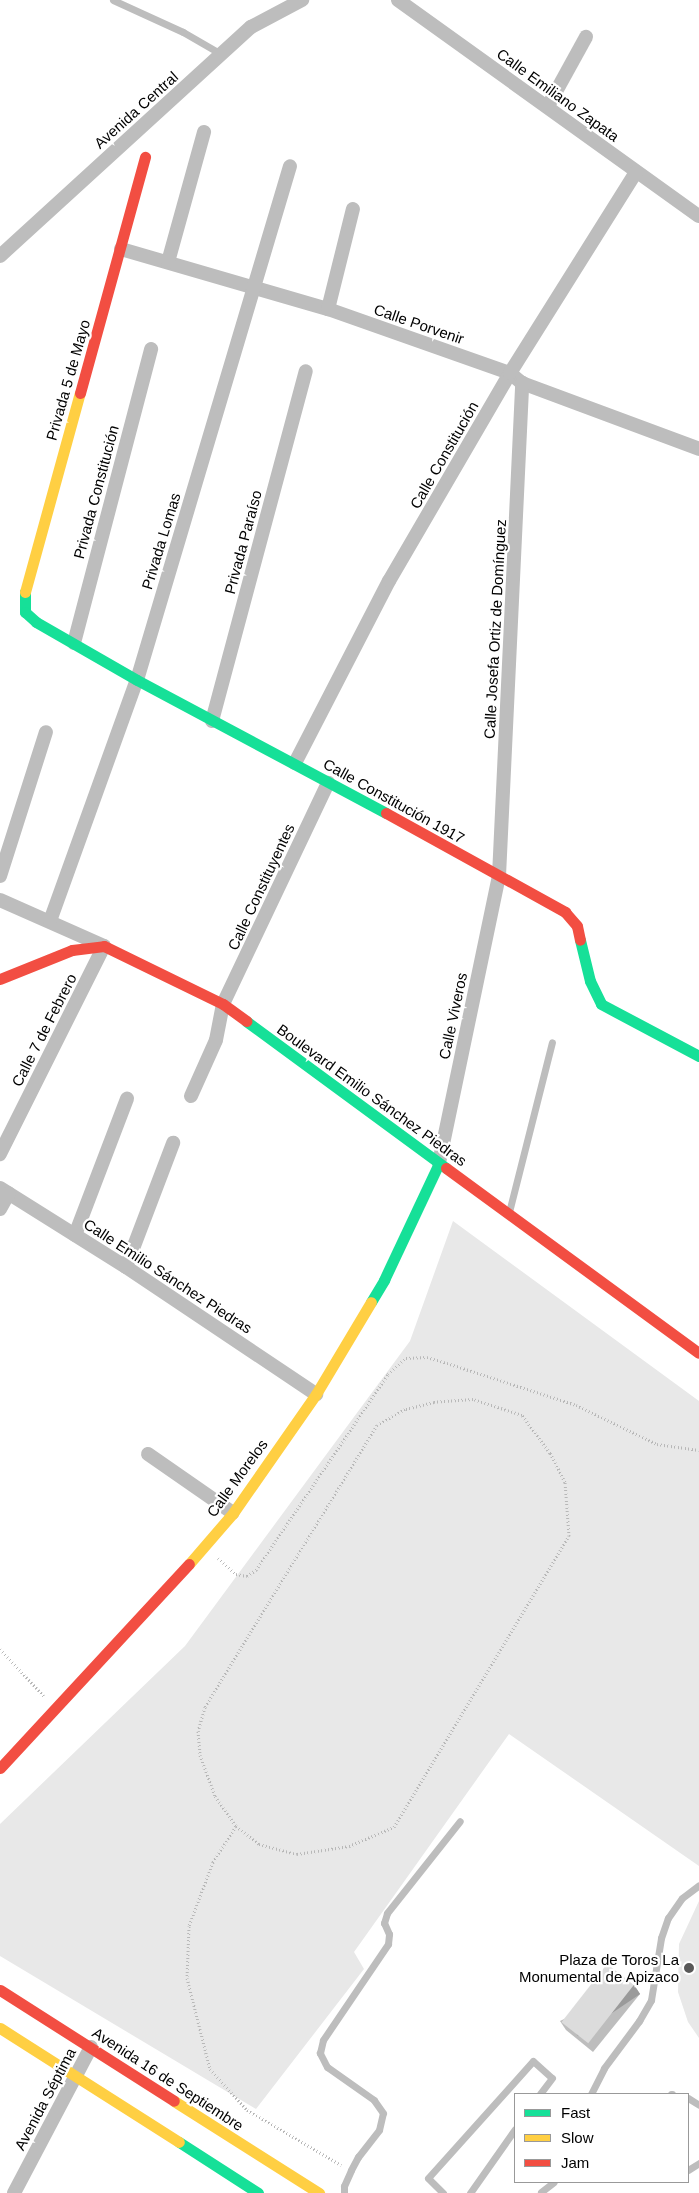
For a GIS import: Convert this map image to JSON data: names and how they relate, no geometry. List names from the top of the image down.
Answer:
{
  "streets": {
    "street": [
      "Calle Emiliano Zapata",
      "Avenida Central",
      "Calle Porvenir",
      "Privada 5 de Mayo",
      "Calle Constitución",
      "Privada Constitución",
      "Privada Lomas",
      "Privada Paraíso",
      "Calle Josefa Ortiz de Domínguez",
      "Calle Constitución 1917",
      "Calle Constituyentes",
      "Calle Viveros",
      "Calle 7 de Febrero",
      "Boulevard Emilio Sánchez Piedras",
      "Calle Emilio Sánchez Piedras",
      "Calle Morelos",
      "Avenida 16 de Septiembre",
      "Avenida Séptima"
    ]
  },
  "crossings": [
    ["Calle Emiliano Zapata", "Calle Constitución"],
    ["Calle Porvenir", "Privada 5 de Mayo"],
    ["Calle Porvenir", "Calle Constitución"],
    ["Calle Porvenir", "Privada Lomas"],
    ["Calle Porvenir", "Calle Josefa Ortiz de Domínguez"],
    ["Privada 5 de Mayo", "Calle Constitución 1917"],
    ["Calle Constitución", "Calle Constitución 1917"],
    ["Privada Constitución", "Calle Constitución 1917"],
    ["Privada Lomas", "Calle Constitución 1917"],
    ["Privada Paraíso", "Calle Constitución 1917"],
    ["Calle Josefa Ortiz de Domínguez", "Calle Constitución 1917"],
    ["Calle Josefa Ortiz de Domínguez", "Calle Viveros"],
    ["Calle Constitución 1917", "Calle Constituyentes"],
    ["Calle Constitución 1917", "Calle Viveros"],
    ["Calle Constituyentes", "Boulevard Emilio Sánchez Piedras"],
    ["Calle Viveros", "Boulevard Emilio Sánchez Piedras"],
    ["Calle Viveros", "Calle Morelos"],
    ["Calle 7 de Febrero", "Boulevard Emilio Sánchez Piedras"],
    ["Boulevard Emilio Sánchez Piedras", "Calle Morelos"],
    ["Calle Emilio Sánchez Piedras", "Calle Morelos"],
    ["Avenida 16 de Septiembre", "Avenida Séptima"]
  ],
  "places": ["Plaza de Toros La Monumental de Apizaco"],
  "legend": ["Fast", "Slow", "Jam"]
}
